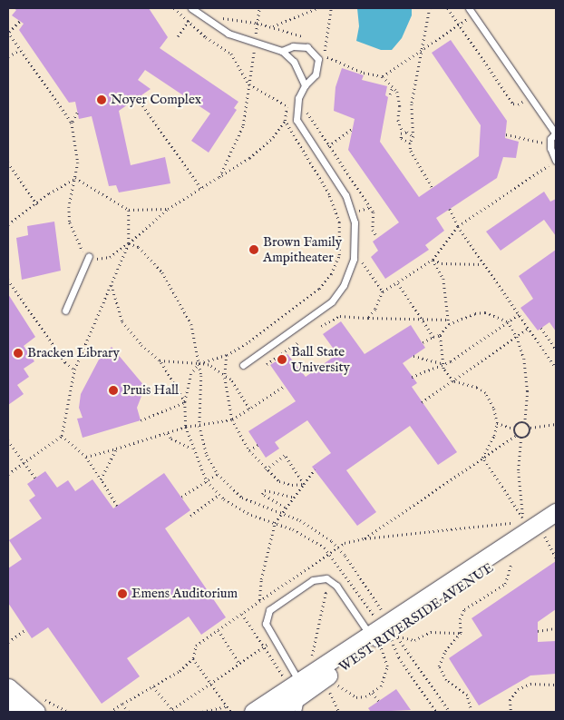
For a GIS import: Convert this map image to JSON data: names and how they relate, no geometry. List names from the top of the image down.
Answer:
{
  "streets": {
    "street": ["WEST RIVERSIDE AVENUE"]
  },
  "places": [
    "Noyer Complex",
    "Brown Family Ampitheater",
    "Bracken Library",
    "Ball State University",
    "Pruis Hall",
    "Emens Auditorium"
  ]
}
